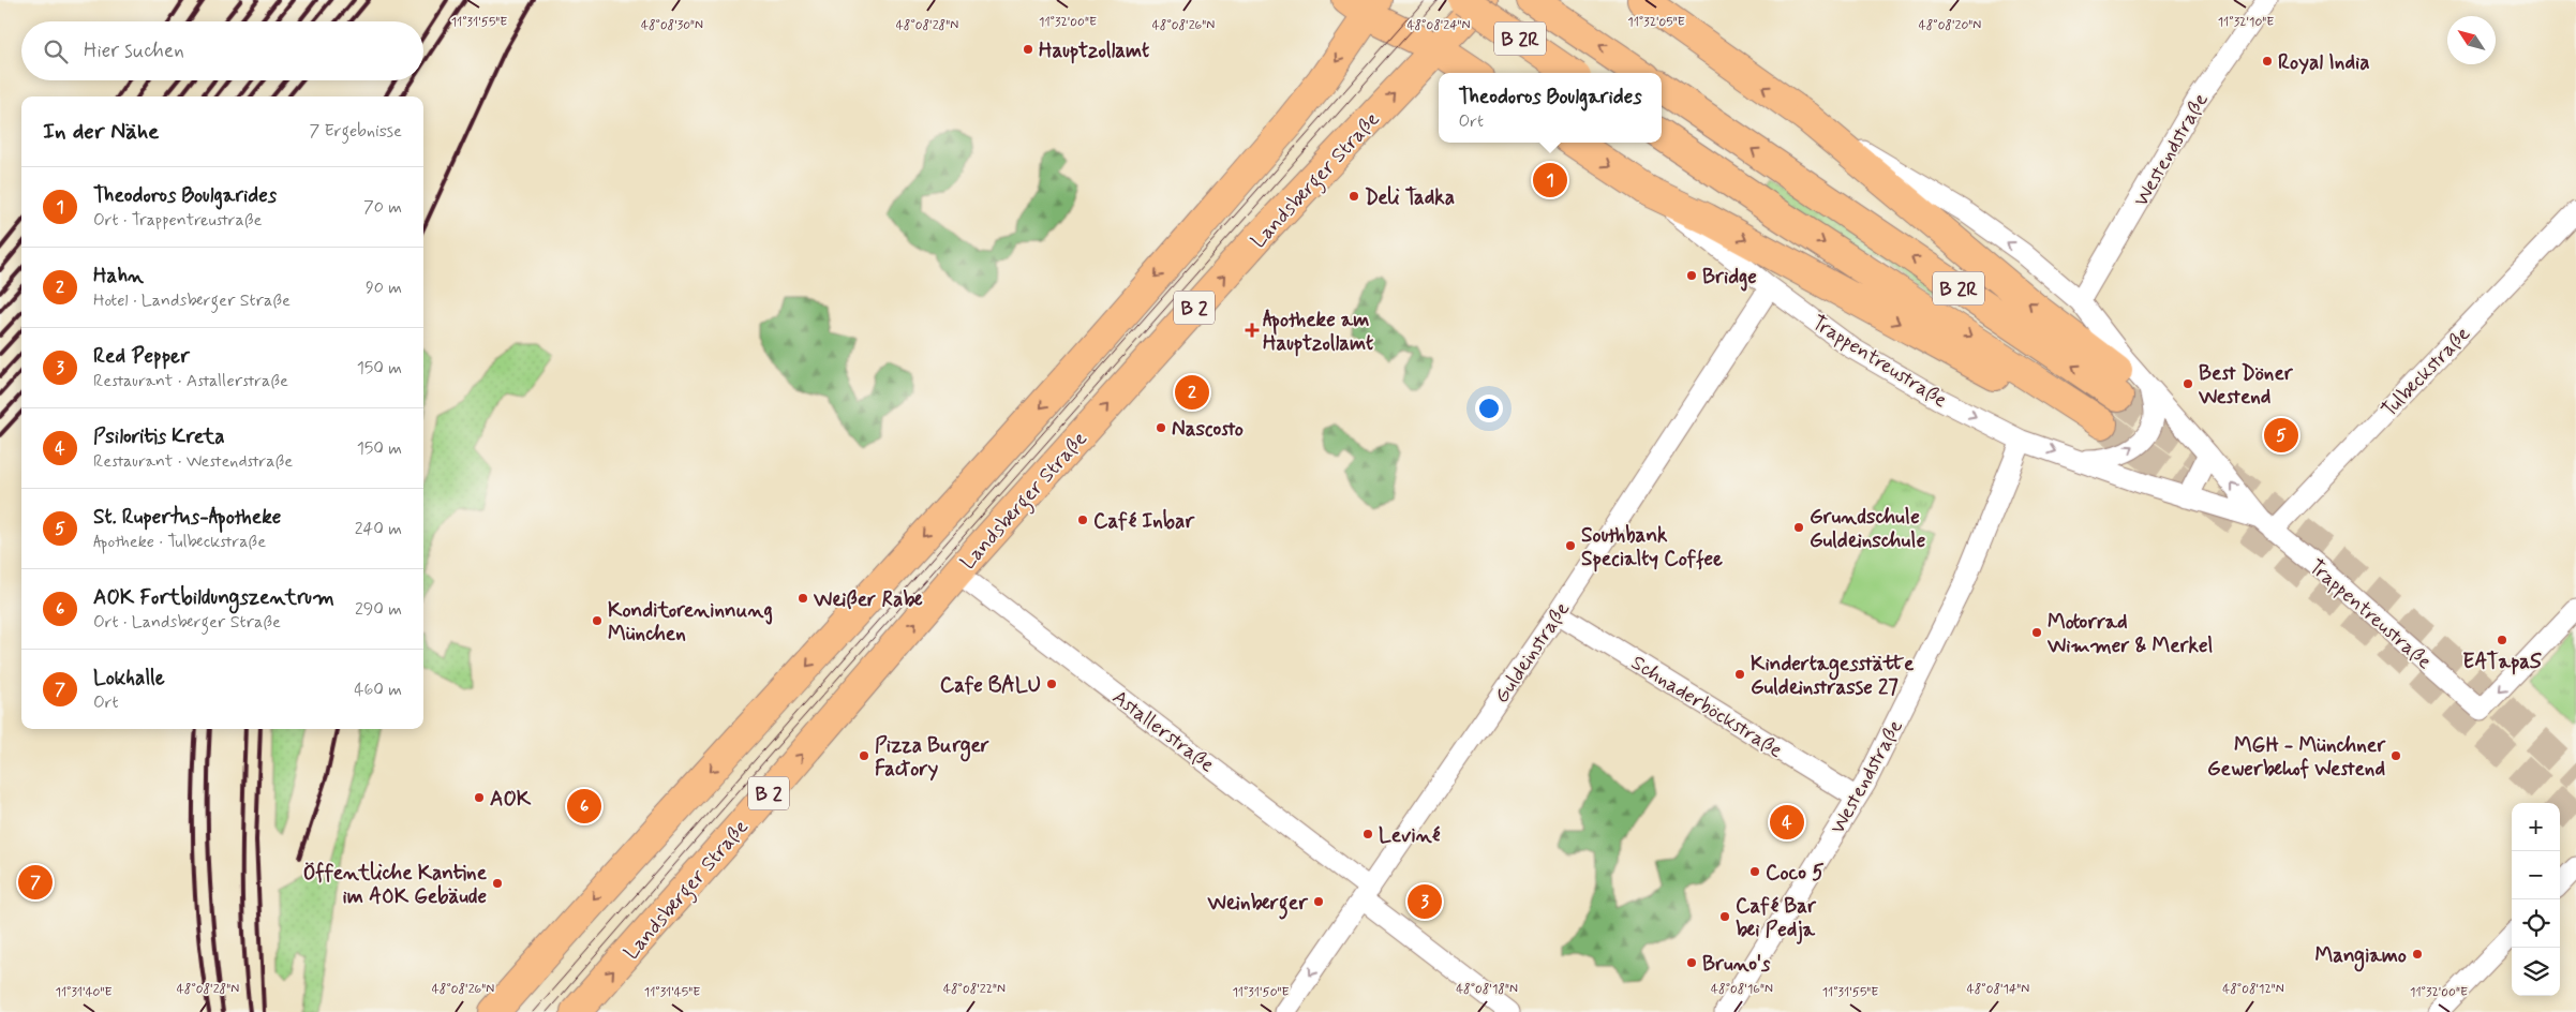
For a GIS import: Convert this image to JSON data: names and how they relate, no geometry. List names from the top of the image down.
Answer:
{
  "streets": {
    "main road": ["B 2R", "Landsberger Straße", "B 2"],
    "street": [
      "Westendstraße",
      "Trappentreustraße",
      "Tulbeckstraße",
      "Guldeinstraße",
      "Schnaderböckstraße",
      "Astallerstraße"
    ]
  },
  "crossings": [
    ["B 2R", "Trappentreustraße"],
    ["Westendstraße", "Trappentreustraße"],
    ["Westendstraße", "Schnaderböckstraße"],
    ["Landsberger Straße", "Astallerstraße"],
    ["Trappentreustraße", "Tulbeckstraße"],
    ["Trappentreustraße", "Guldeinstraße"],
    ["Guldeinstraße", "Schnaderböckstraße"],
    ["Guldeinstraße", "Astallerstraße"]
  ],
  "places": {
    "other": [
      "Hauptzollamt",
      "Royal India",
      "Deli Tadka",
      "Bridge",
      "Best Döner Westend",
      "Nascosto",
      "Café Inbar",
      "Grundschule Guldeinschule",
      "Southbank Specialty Coffee",
      "Weißer Rabe",
      "Konditoreninnung München",
      "Motorrad Wimmer & Merkel",
      "EATapaS",
      "Kindertagesstätte Guldeinstrasse 27",
      "Cafe BALU",
      "Pizza Burger Factory",
      "MGH - Münchner Gewerbehof Westend",
      "AOK",
      "Leviné",
      "Coco 5",
      "Öffentliche Kantine im AOK Gebäude",
      "Weinberger",
      "Café Bar bei Pedja",
      "Mangiamo",
      "Bruno's"
    ],
    "health": ["Apotheke am Hauptzollamt"]
  },
  "north": "top left",
  "page": {
    "search": "Hier suchen",
    "popup": ["Theodoros Boulgarides", "Ort"],
    "heading": ["In der Nähe", "7 Ergebnisse"],
    "pins": [
      "1",
      "2",
      "5",
      "6",
      "4",
      "7",
      "3"
    ],
    "list": [
      {
        "mark": "1",
        "name": "Theodoros Boulgarides",
        "note": "Ort · Trappentreustraße",
        "value": "70 m"
      },
      {
        "mark": "2",
        "name": "Hahn",
        "note": "Hotel · Landsberger Straße",
        "value": "90 m"
      },
      {
        "mark": "3",
        "name": "Red Pepper",
        "note": "Restaurant · Astallerstraße",
        "value": "150 m"
      },
      {
        "mark": "4",
        "name": "Psiloritis Kreta",
        "note": "Restaurant · Westendstraße",
        "value": "150 m"
      },
      {
        "mark": "5",
        "name": "St. Rupertus-Apotheke",
        "note": "Apotheke · Tulbeckstraße",
        "value": "240 m"
      },
      {
        "mark": "6",
        "name": "AOK Fortbildungszentrum",
        "note": "Ort · Landsberger Straße",
        "value": "290 m"
      },
      {
        "mark": "7",
        "name": "Lokhalle",
        "note": "Ort",
        "value": "460 m"
      }
    ],
    "map_buttons": ["+", "−"]
  },
  "coordinates": [
    "11°32'00\"E",
    "11°31'55\"E",
    "11°32'05\"E",
    "11°32'10\"E",
    "48°08'30\"N",
    "48°08'28\"N",
    "48°08'26\"N",
    "48°08'24\"N",
    "48°08'20\"N",
    "48°08'22\"N",
    "48°08'18\"N",
    "48°08'16\"N",
    "48°08'14\"N",
    "48°08'12\"N",
    "11°31'40\"E",
    "11°31'45\"E",
    "11°31'50\"E"
  ]
}
